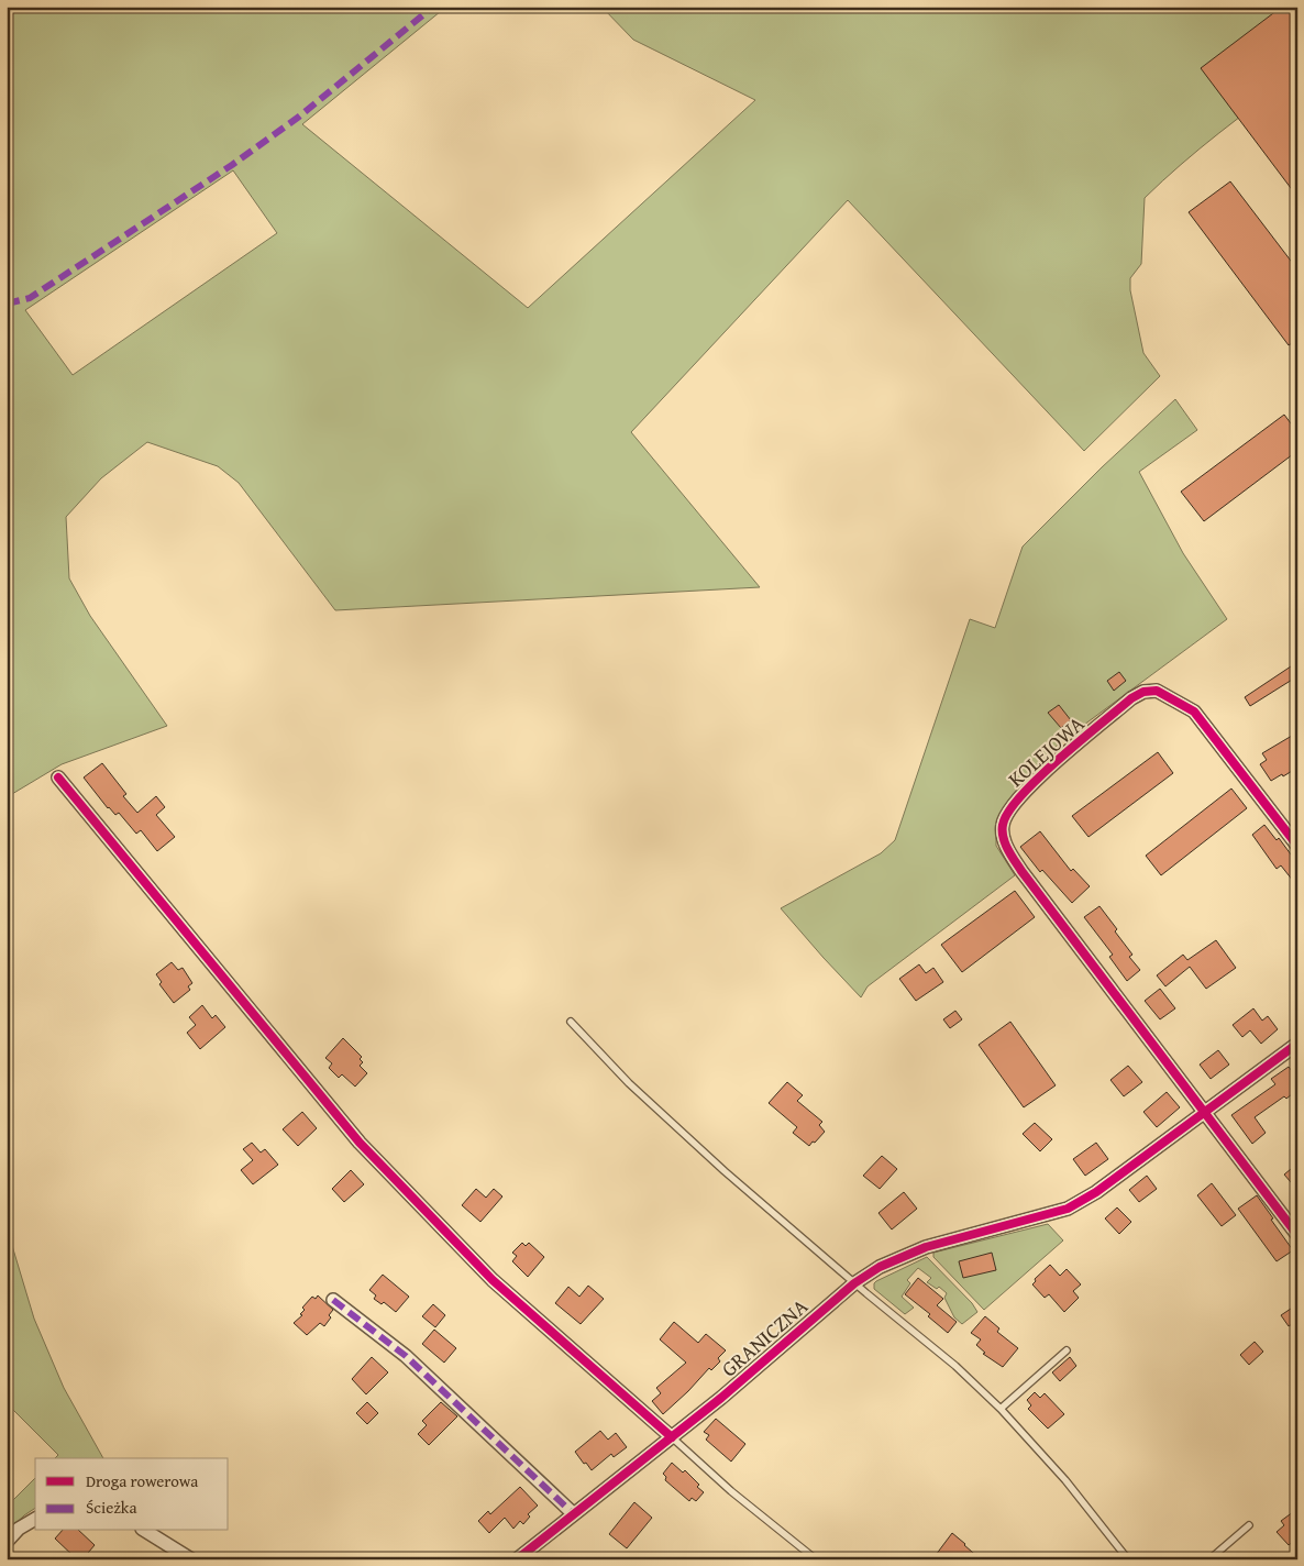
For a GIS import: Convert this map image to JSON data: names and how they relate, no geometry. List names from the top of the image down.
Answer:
{
  "streets": {
    "street": ["KOLEJOWA", "GRANICZNA"]
  },
  "crossings": [
    ["KOLEJOWA", "GRANICZNA"]
  ],
  "legend": ["Droga rowerowa", "Ścieżka"]
}
